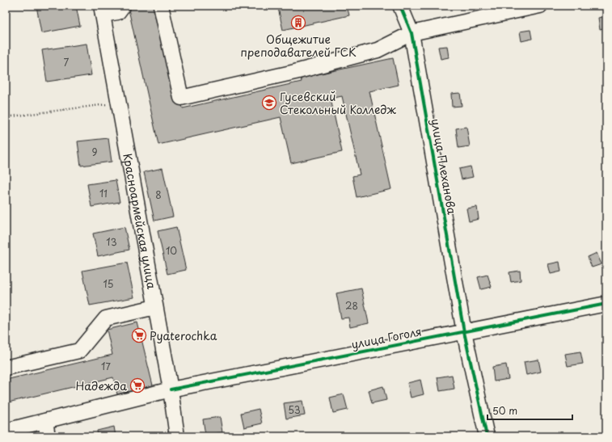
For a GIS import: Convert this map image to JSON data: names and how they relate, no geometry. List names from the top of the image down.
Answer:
{
  "streets": {
    "street": ["улица Плеханова", "Красноармейская улица", "улица Гоголя"]
  },
  "crossings": [
    ["улица Плеханова", "улица Гоголя"],
    ["Красноармейская улица", "улица Гоголя"]
  ],
  "places": {
    "building": ["Общежитие преподавателей ГСК"],
    "school or university": ["Гусевский Стекольный Колледж"],
    "supermarket": ["Pyaterochka", "Надежда"]
  },
  "house_numbers": [
    "7",
    "9",
    "11",
    "8",
    "13",
    "10",
    "15",
    "28",
    "17",
    "53"
  ],
  "scale_bar": "50 m"
}
